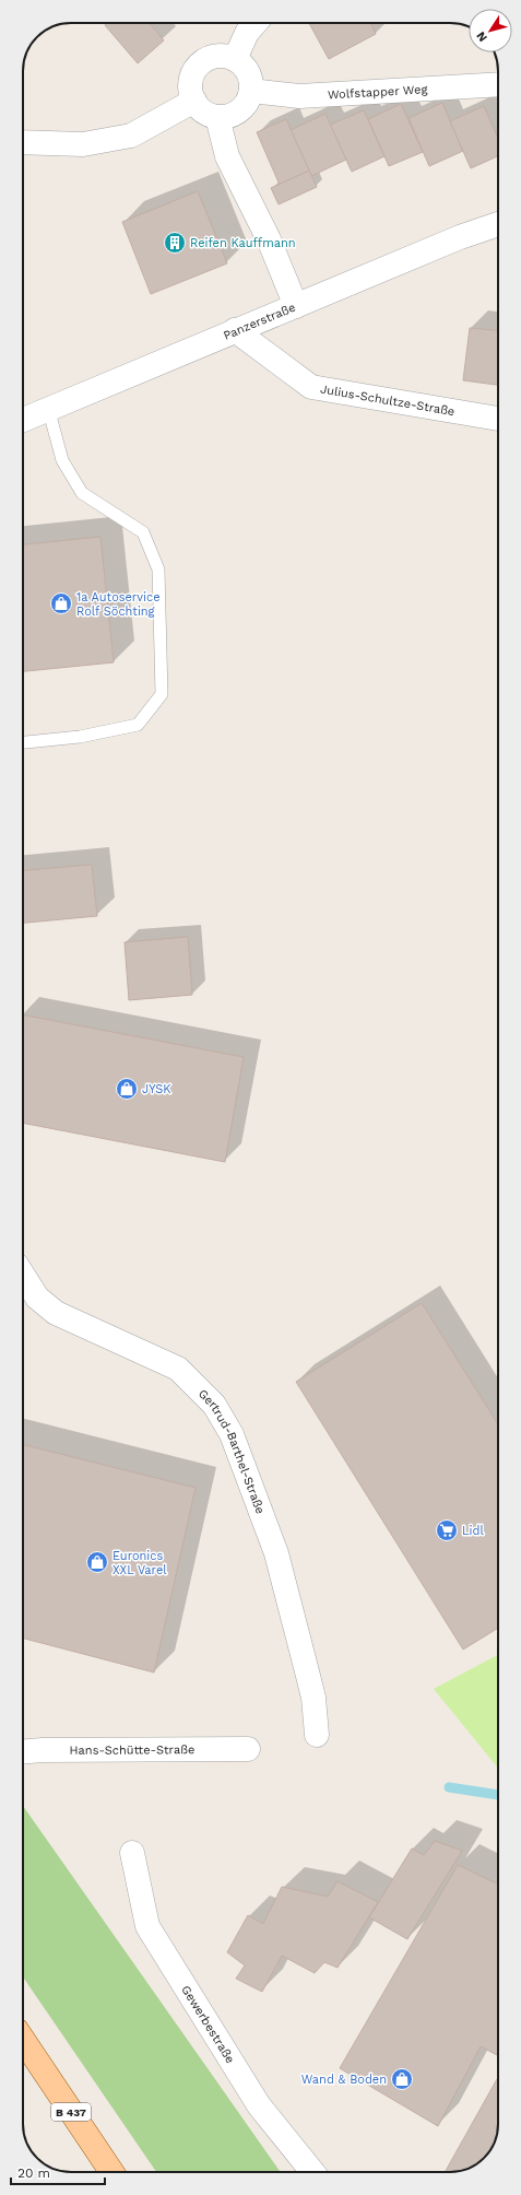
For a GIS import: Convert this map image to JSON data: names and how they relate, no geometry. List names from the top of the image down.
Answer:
{
  "streets": {
    "main road": ["B 437"],
    "street": [
      "Wolfstapper Weg",
      "Panzerstraße",
      "Julius-Schultze-Straße",
      "Gertrud-Barthel-Straße",
      "Hans-Schütte-Straße",
      "Gewerbestraße"
    ]
  },
  "crossings": [
    ["Panzerstraße", "Julius-Schultze-Straße"]
  ],
  "places": {
    "building": ["Reifen Kauffmann"],
    "shop": [
      "1a Autoservice Rolf Söchting",
      "JYSK",
      "Euronics XXL Varel",
      "Wand & Boden"
    ],
    "supermarket": ["Lidl"]
  },
  "scale_bar": "20 m",
  "north": "bottom left"
}
